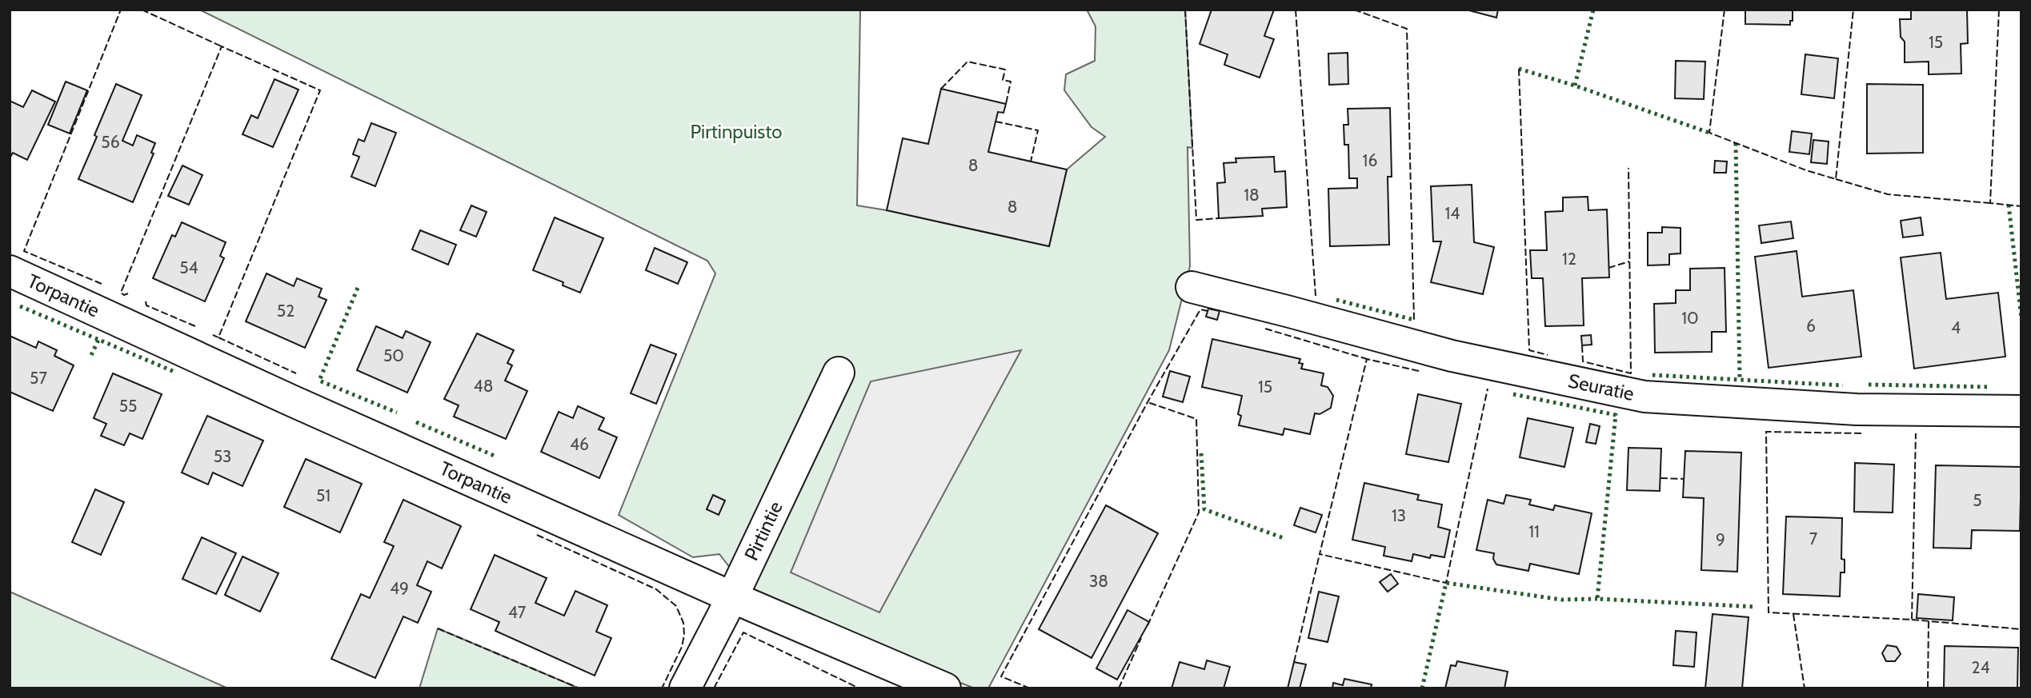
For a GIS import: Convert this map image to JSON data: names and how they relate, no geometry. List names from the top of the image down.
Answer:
{
  "streets": {
    "street": ["Torpantie", "Seuratie", "Pirtintie"]
  },
  "crossings": [
    ["Torpantie", "Pirtintie"]
  ],
  "parks": ["Pirtinpuisto"],
  "house_numbers": [
    "15",
    "56",
    "16",
    "8",
    "18",
    "8",
    "14",
    "12",
    "54",
    "52",
    "10",
    "6",
    "4",
    "50",
    "57",
    "48",
    "15",
    "55",
    "46",
    "53",
    "51",
    "5",
    "13",
    "11",
    "7",
    "9",
    "38",
    "49",
    "47",
    "24"
  ]
}
